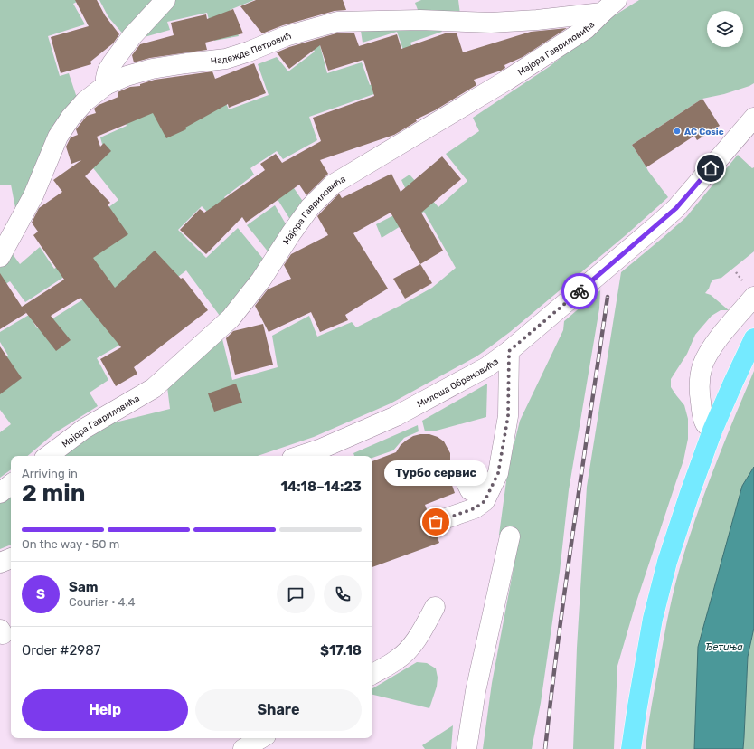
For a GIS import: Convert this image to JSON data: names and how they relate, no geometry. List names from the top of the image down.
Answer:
{
  "streets": {
    "street": ["Надежде Петровић", "Мајора Гавриловића", "Милоша Обреновића"]
  },
  "crossings": [
    ["Надежде Петровић", "Мајора Гавриловића"]
  ],
  "water": ["Ђетиња"],
  "places": ["AC Cosic", "Турбо сервис"],
  "page": {
    "heading": ["2 min", "Arriving in", "14:18–14:23"],
    "panel": [
      "Sam",
      "Courier · 4.4",
      "Order #2987",
      "$17.18"
    ],
    "bubble": "Турбо сервис",
    "bar": "On the way · 50 m",
    "round": "S",
    "buttons": ["Help", "Share"]
  }
}
